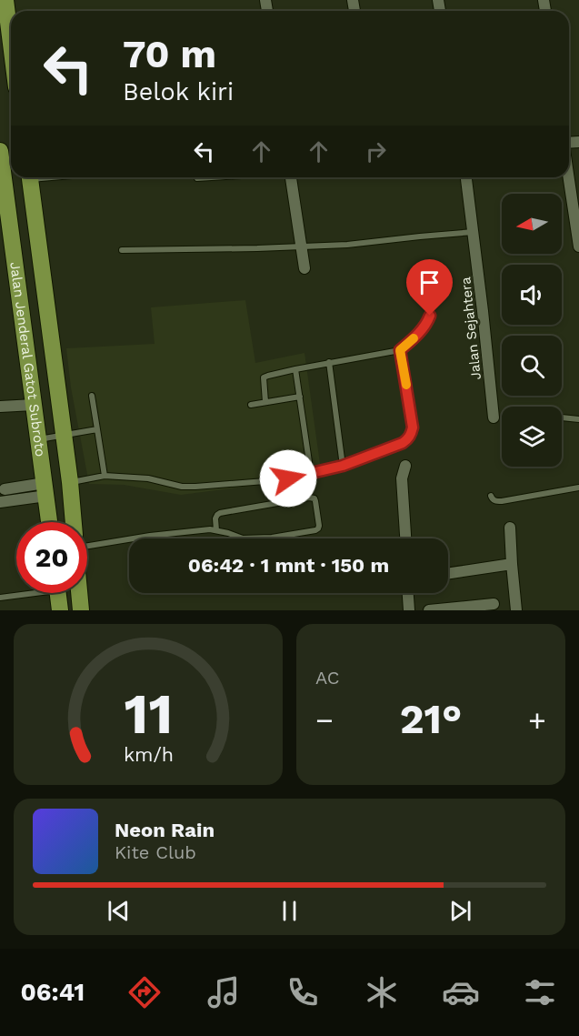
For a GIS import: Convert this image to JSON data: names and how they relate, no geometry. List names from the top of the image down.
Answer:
{
  "streets": {
    "main road": ["Jalan Jenderal Gatot Subroto"],
    "street": ["Jalan Sejahtera"]
  },
  "north": "left",
  "page": {
    "turn": ["70 m", "Belok kiri"],
    "limit": "20",
    "trip": "06:42 · 1 mnt · 150 m",
    "tile": "AC",
    "heat": ["−", "21°", "+"],
    "song": ["Neon Rain", "Kite Club"],
    "tabs": "06:41",
    "gauge": ["11", "km/h"]
  }
}
